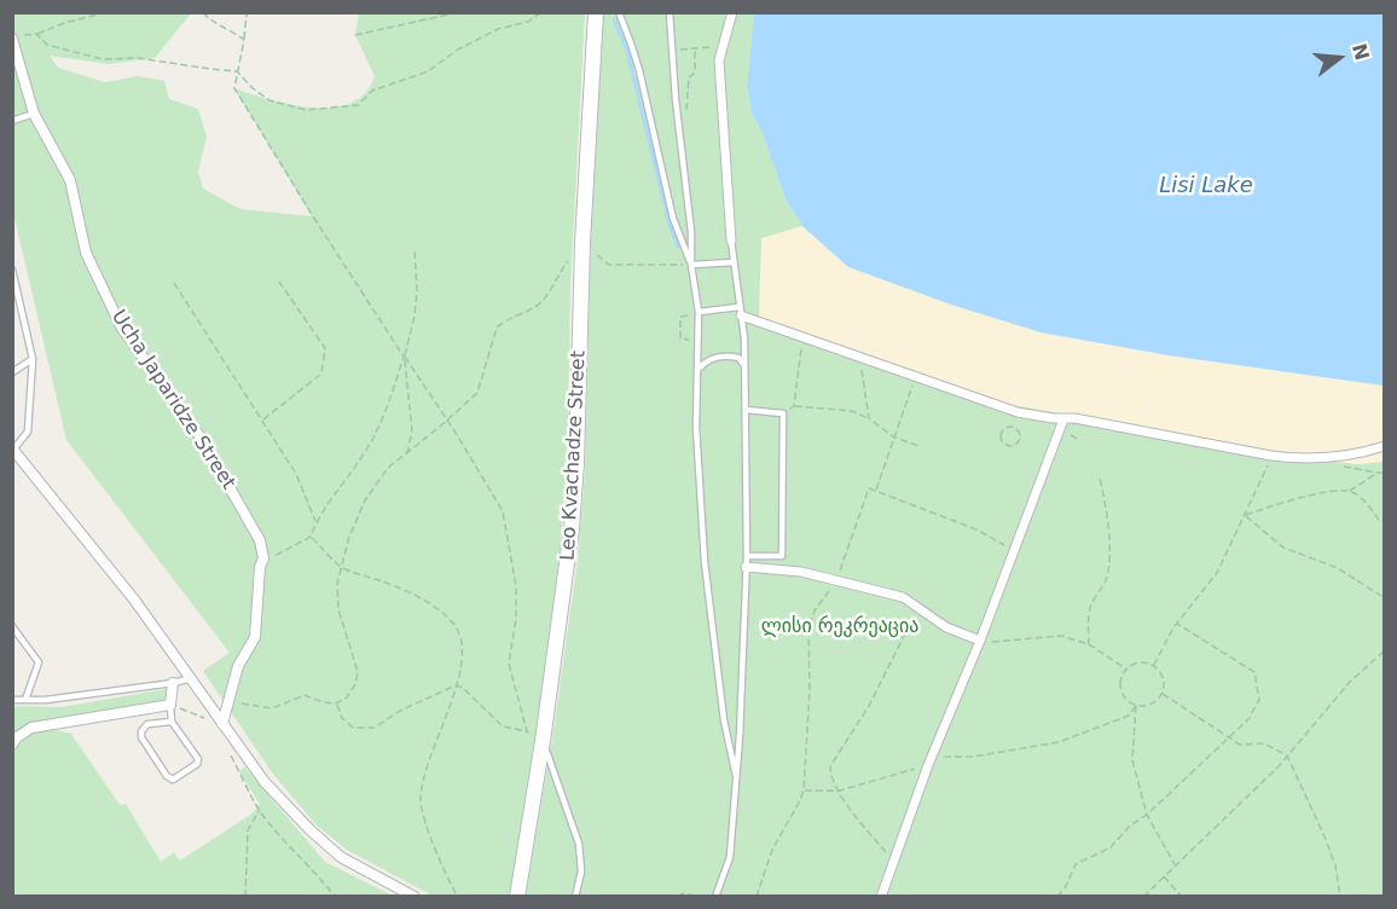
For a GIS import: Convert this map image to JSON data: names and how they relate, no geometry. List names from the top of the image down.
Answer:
{
  "streets": {
    "main road": ["Leo Kvachadze Street"],
    "street": ["Ucha Japaridze Street"]
  },
  "water": ["Lisi Lake"],
  "parks": ["ლისი რეკრეაცია"],
  "north": "right"
}
